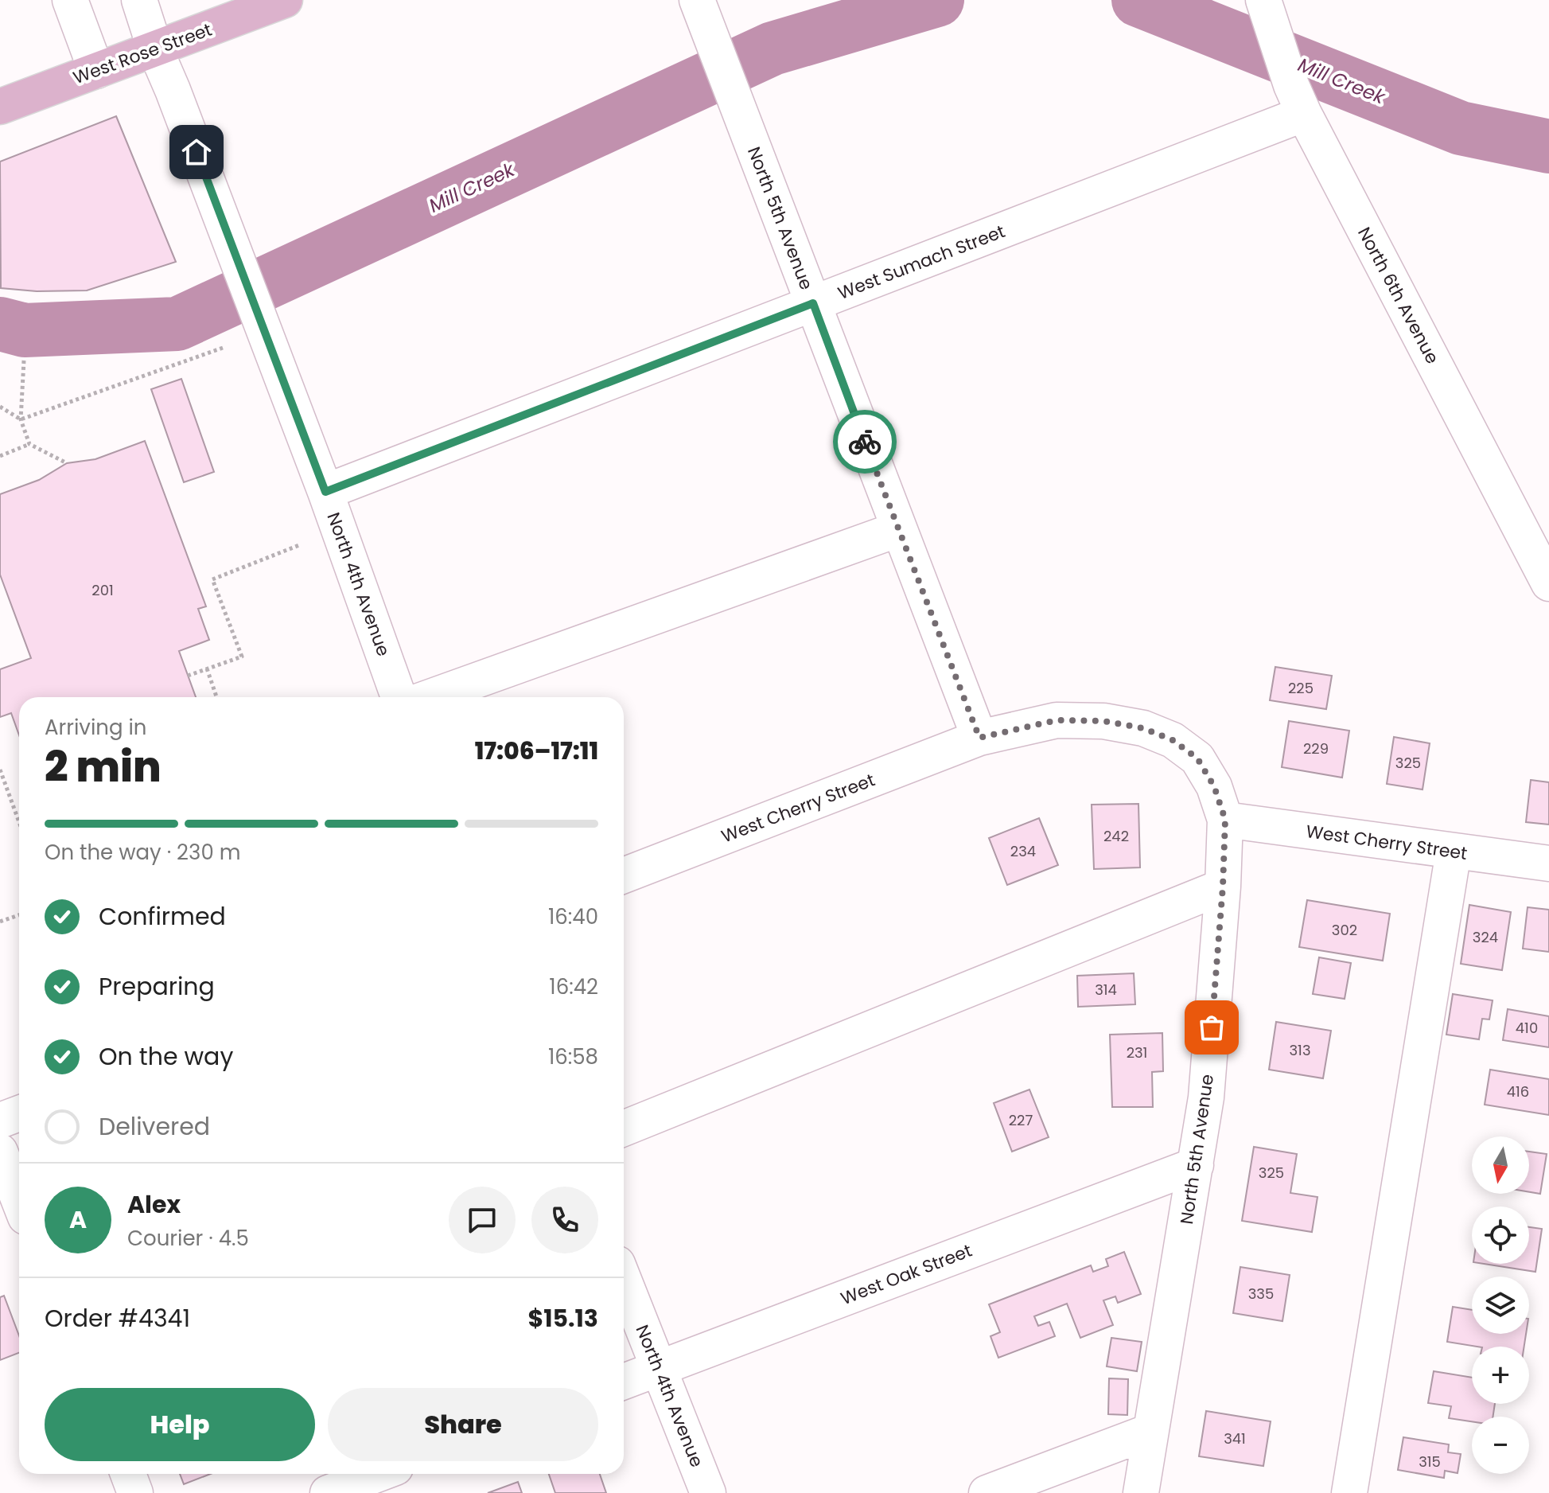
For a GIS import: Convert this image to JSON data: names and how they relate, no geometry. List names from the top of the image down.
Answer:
{
  "streets": {
    "main road": ["West Rose Street"],
    "street": [
      "North 5th Avenue",
      "West Sumach Street",
      "North 6th Avenue",
      "North 4th Avenue",
      "West Cherry Street",
      "West Oak Street"
    ]
  },
  "crossings": [
    ["West Rose Street", "North 4th Avenue"],
    ["North 5th Avenue", "West Sumach Street"],
    ["North 5th Avenue", "West Cherry Street"],
    ["North 5th Avenue", "West Oak Street"],
    ["West Sumach Street", "North 6th Avenue"],
    ["West Sumach Street", "North 4th Avenue"],
    ["North 4th Avenue", "West Oak Street"]
  ],
  "water": ["Mill Creek"],
  "house_numbers": [
    "201",
    "225",
    "229",
    "325",
    "242",
    "234",
    "302",
    "324",
    "314",
    "410",
    "313",
    "231",
    "416",
    "227",
    "325",
    "335",
    "341",
    "315"
  ],
  "north": "bottom",
  "page": {
    "heading": ["2 min", "Arriving in", "17:06–17:11"],
    "panel": [
      "Alex",
      "Courier · 4.5",
      "Order #4341",
      "$15.13"
    ],
    "bar": "On the way · 230 m",
    "list": [
      ["Confirmed", "16:40"],
      ["Preparing", "16:42"],
      ["On the way", "16:58"],
      "Delivered"
    ],
    "map_buttons": ["+", "−"],
    "round": "A",
    "buttons": ["Help", "Share"]
  }
}
